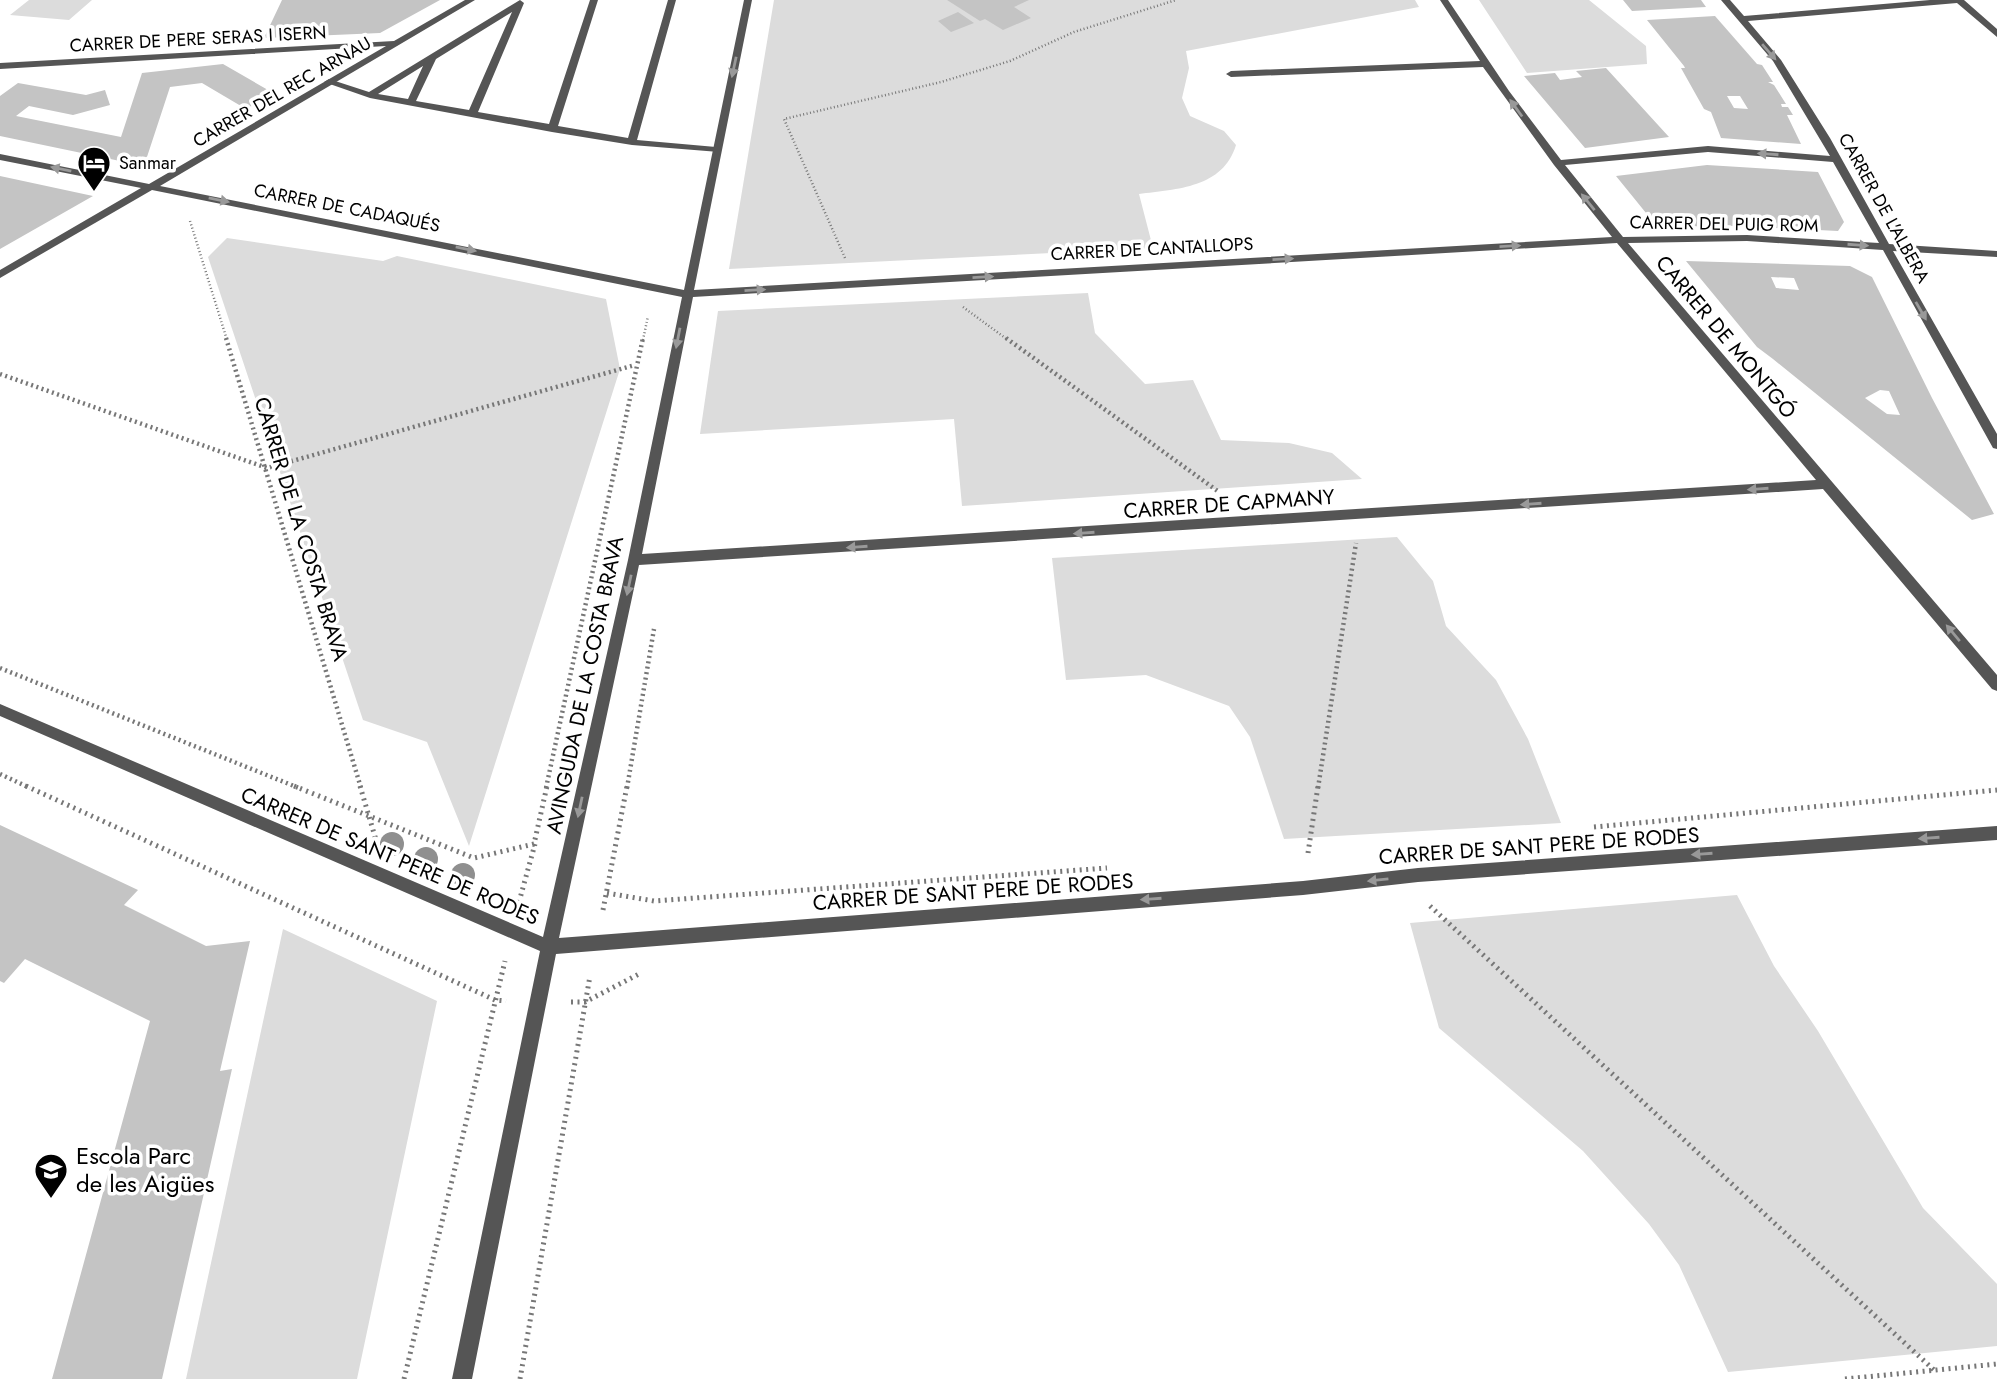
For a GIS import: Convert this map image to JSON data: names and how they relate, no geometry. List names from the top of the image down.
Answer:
{
  "streets": {
    "street": [
      "CARRER DE PERE SERAS I ISERN",
      "CARRER DEL REC ARNAU",
      "CARRER DE CADAQUÉS",
      "CARRER DE L'ALBERA",
      "CARRER DEL PUIG ROM",
      "CARRER DE CANTALLOPS",
      "CARRER DE MONTGÓ",
      "CARRER DE CAPMANY",
      "AVINGUDA DE LA COSTA BRAVA",
      "CARRER DE SANT PERE DE RODES"
    ],
    "path": ["CARRER DE LA COSTA BRAVA"]
  },
  "crossings": [
    ["CARRER DE PERE SERAS I ISERN", "CARRER DEL REC ARNAU"],
    ["CARRER DEL REC ARNAU", "CARRER DE CADAQUÉS"],
    ["CARRER DE CADAQUÉS", "CARRER DE CANTALLOPS"],
    ["CARRER DE CADAQUÉS", "CARRER DE LA COSTA BRAVA"],
    ["CARRER DE CADAQUÉS", "AVINGUDA DE LA COSTA BRAVA"],
    ["CARRER DE L'ALBERA", "CARRER DEL PUIG ROM"],
    ["CARRER DEL PUIG ROM", "CARRER DE CANTALLOPS"],
    ["CARRER DEL PUIG ROM", "CARRER DE MONTGÓ"],
    ["CARRER DE CANTALLOPS", "CARRER DE MONTGÓ"],
    ["CARRER DE CANTALLOPS", "AVINGUDA DE LA COSTA BRAVA"],
    ["CARRER DE MONTGÓ", "CARRER DE CAPMANY"],
    ["CARRER DE CAPMANY", "AVINGUDA DE LA COSTA BRAVA"],
    ["CARRER DE LA COSTA BRAVA", "CARRER DE SANT PERE DE RODES"],
    ["AVINGUDA DE LA COSTA BRAVA", "CARRER DE SANT PERE DE RODES"]
  ],
  "one_way": [
    "CARRER DE L'ALBERA",
    "CARRER DE CANTALLOPS",
    "CARRER DE MONTGÓ",
    "CARRER DE CAPMANY",
    "AVINGUDA DE LA COSTA BRAVA",
    "CARRER DE SANT PERE DE RODES"
  ],
  "places": {
    "hotel": ["Sanmar"],
    "school or university": ["Escola Parc de les Aigües"]
  }
}
